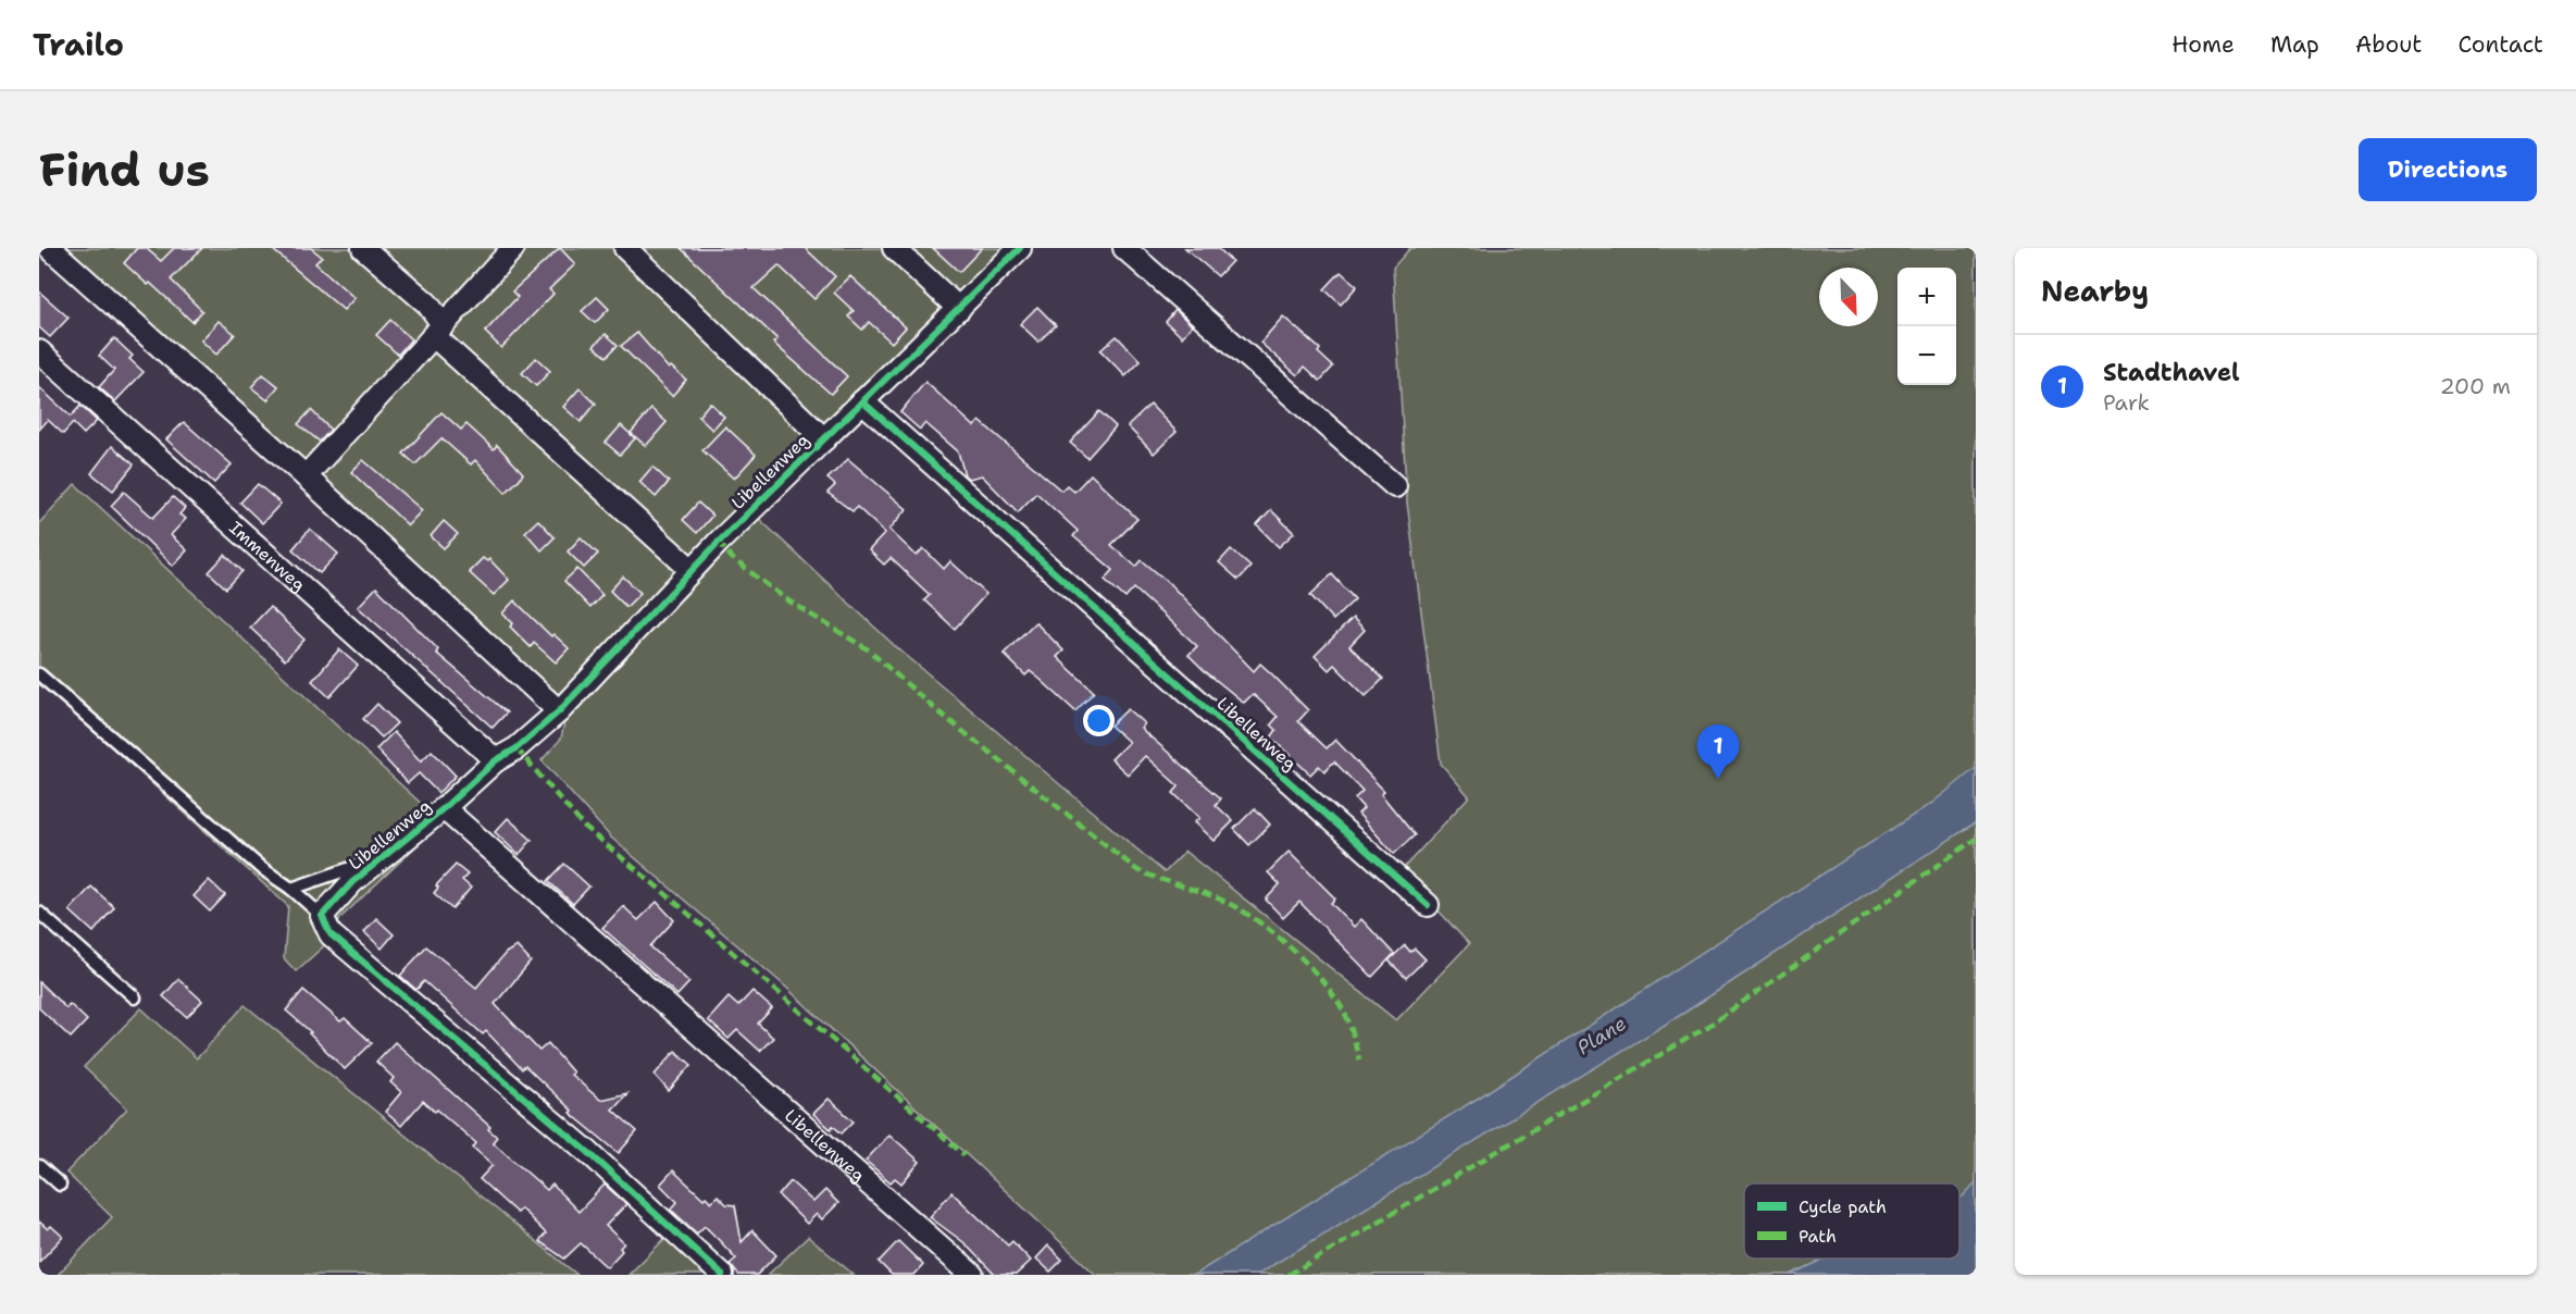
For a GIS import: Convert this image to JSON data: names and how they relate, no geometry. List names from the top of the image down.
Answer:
{
  "streets": {
    "street": ["Libellenweg", "Immenweg"]
  },
  "crossings": [
    ["Libellenweg", "Immenweg"]
  ],
  "water": ["Plane"],
  "legend": ["Cycle path", "Path"],
  "north": "bottom right",
  "page": {
    "header": "Trailo",
    "nav": [
      "Home",
      "Map",
      "About",
      "Contact"
    ],
    "buttons": "Directions",
    "title": "Find us",
    "heading": "Nearby",
    "map_buttons": ["+", "−"],
    "list": [
      {
        "mark": "1",
        "name": "Stadthavel",
        "note": "Park",
        "value": "200 m"
      }
    ],
    "pins": "1"
  }
}
